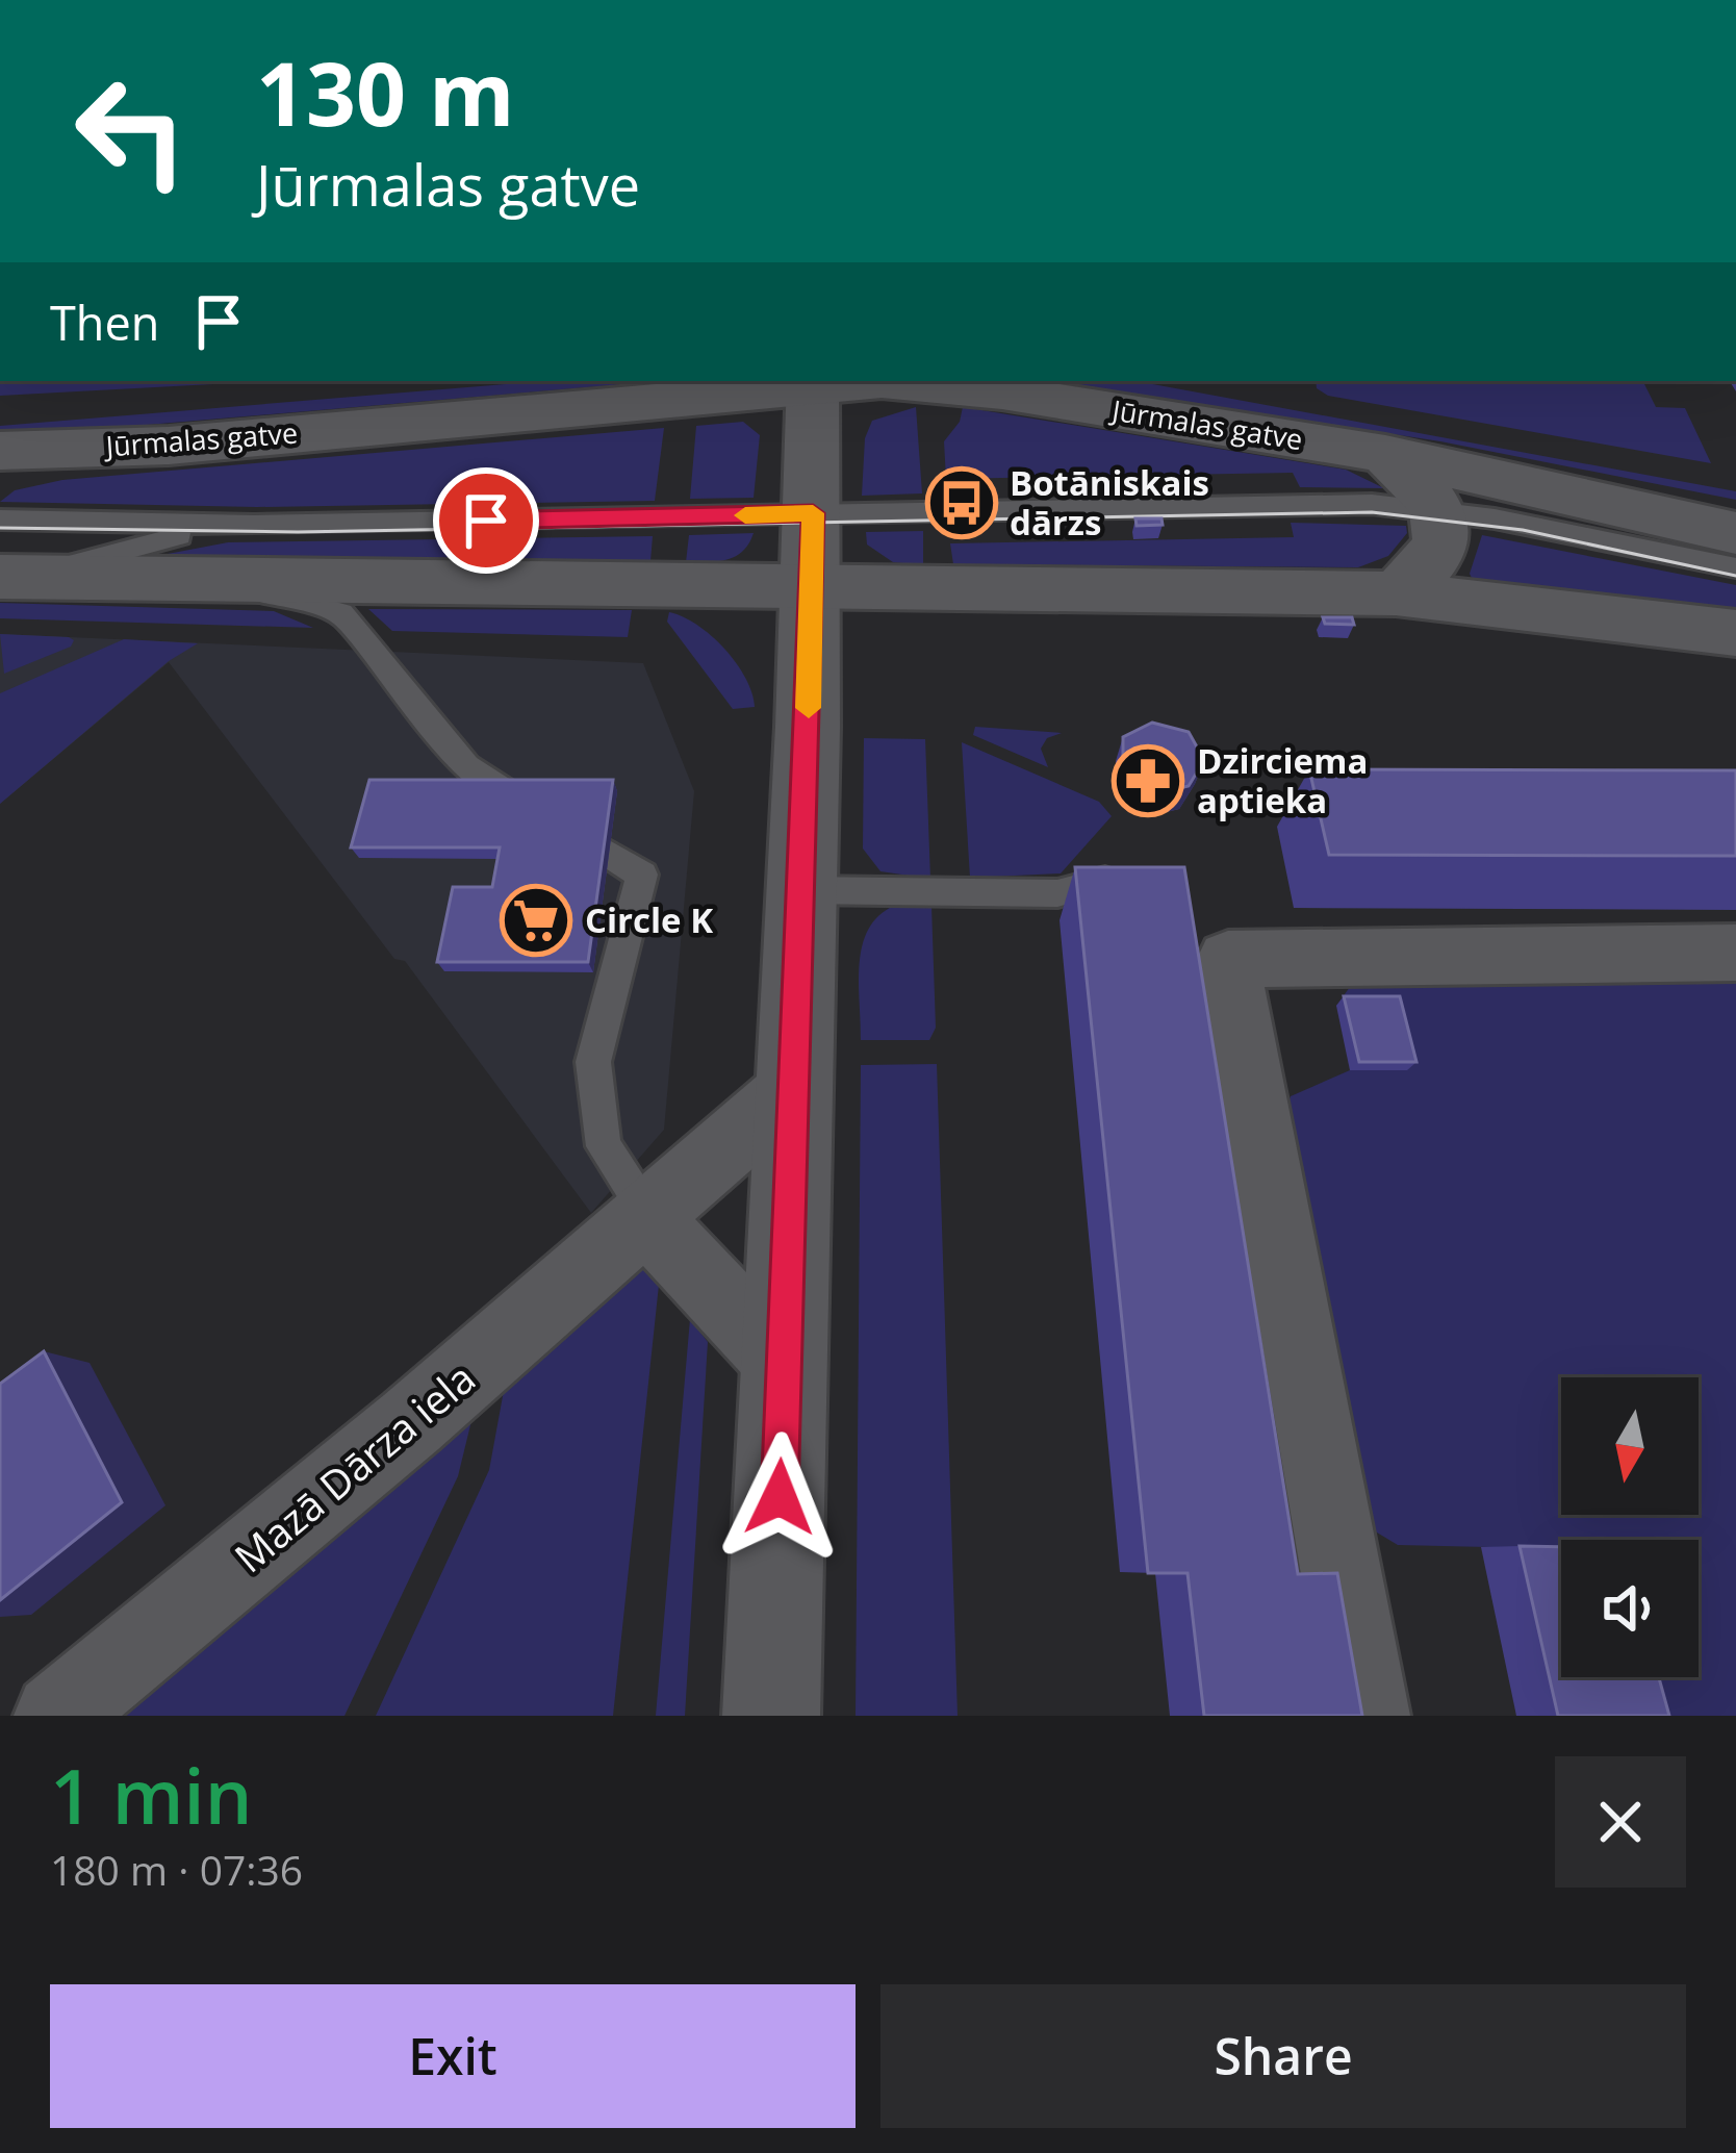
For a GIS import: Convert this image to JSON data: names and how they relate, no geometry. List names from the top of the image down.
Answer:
{
  "streets": {
    "main road": ["Jūrmalas gatve"],
    "street": ["Mazā Dārza iela"]
  },
  "places": {
    "bus stop": ["Botāniskais dārzs"],
    "pharmacy": ["Dzirciema aptieka"],
    "supermarket": ["Circle K"]
  },
  "north": "bottom",
  "page": {
    "turn": ["130 m", "Jūrmalas gatve"],
    "then": "Then",
    "heading": ["1 min", "180 m · 07:36"],
    "buttons": ["Exit", "Share"]
  }
}
